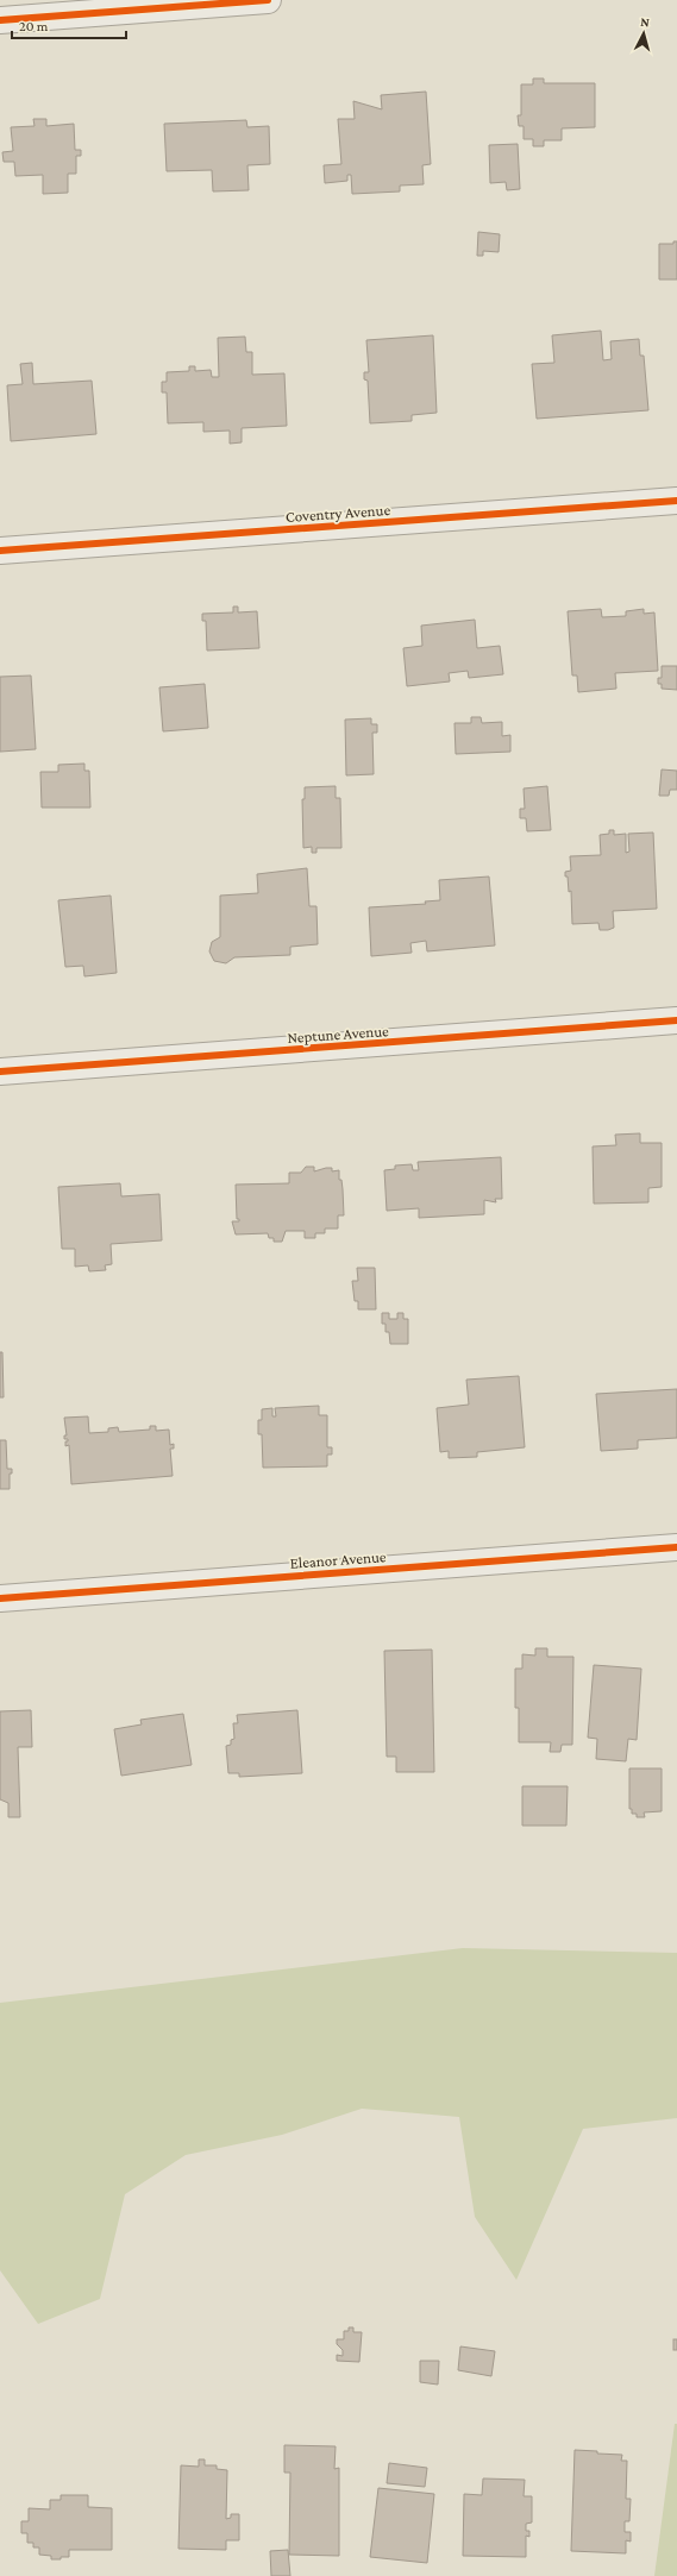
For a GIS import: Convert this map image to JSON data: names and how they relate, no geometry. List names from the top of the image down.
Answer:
{
  "streets": {
    "street": ["Coventry Avenue", "Neptune Avenue", "Eleanor Avenue"]
  },
  "scale_bar": "20 m",
  "north": "top"
}
